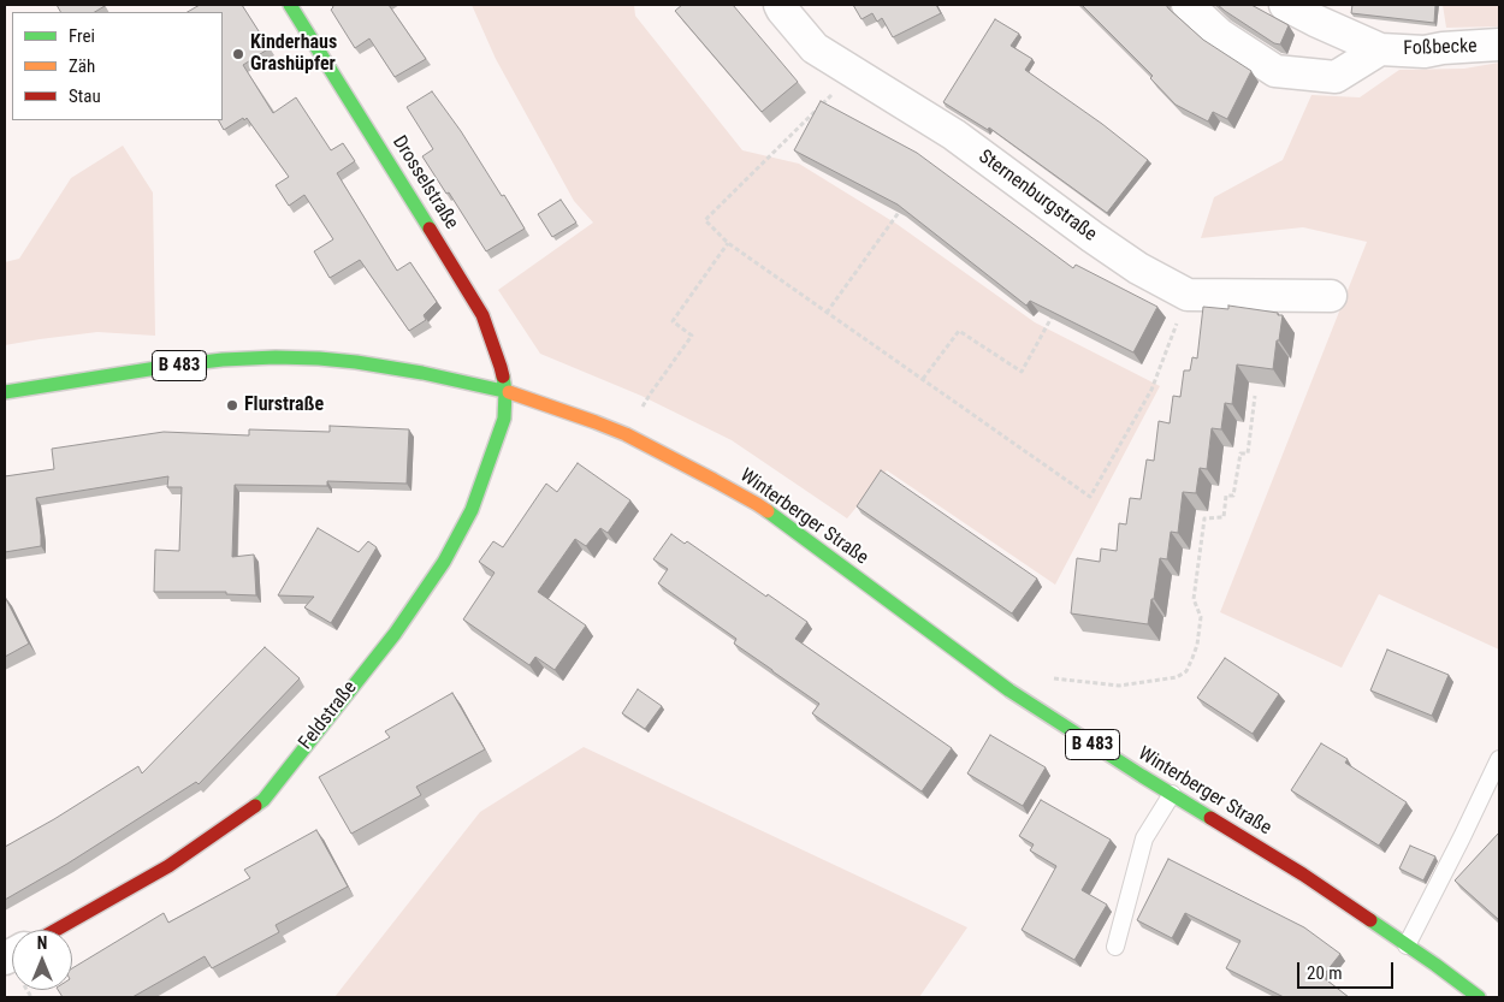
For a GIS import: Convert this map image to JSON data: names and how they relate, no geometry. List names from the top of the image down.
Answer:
{
  "streets": {
    "main road": [
      "Drosselstraße",
      "B 483",
      "Winterberger Straße",
      "Feldstraße"
    ],
    "street": ["Foßbecke", "Sternenburgstraße"]
  },
  "crossings": [
    ["Drosselstraße", "Winterberger Straße"],
    ["Drosselstraße", "Feldstraße"],
    ["Winterberger Straße", "Feldstraße"]
  ],
  "places": ["Kinderhaus Grashüpfer", "Flurstraße"],
  "legend": ["Frei", "Zäh", "Stau"],
  "scale_bar": "20 m",
  "north": "top"
}
